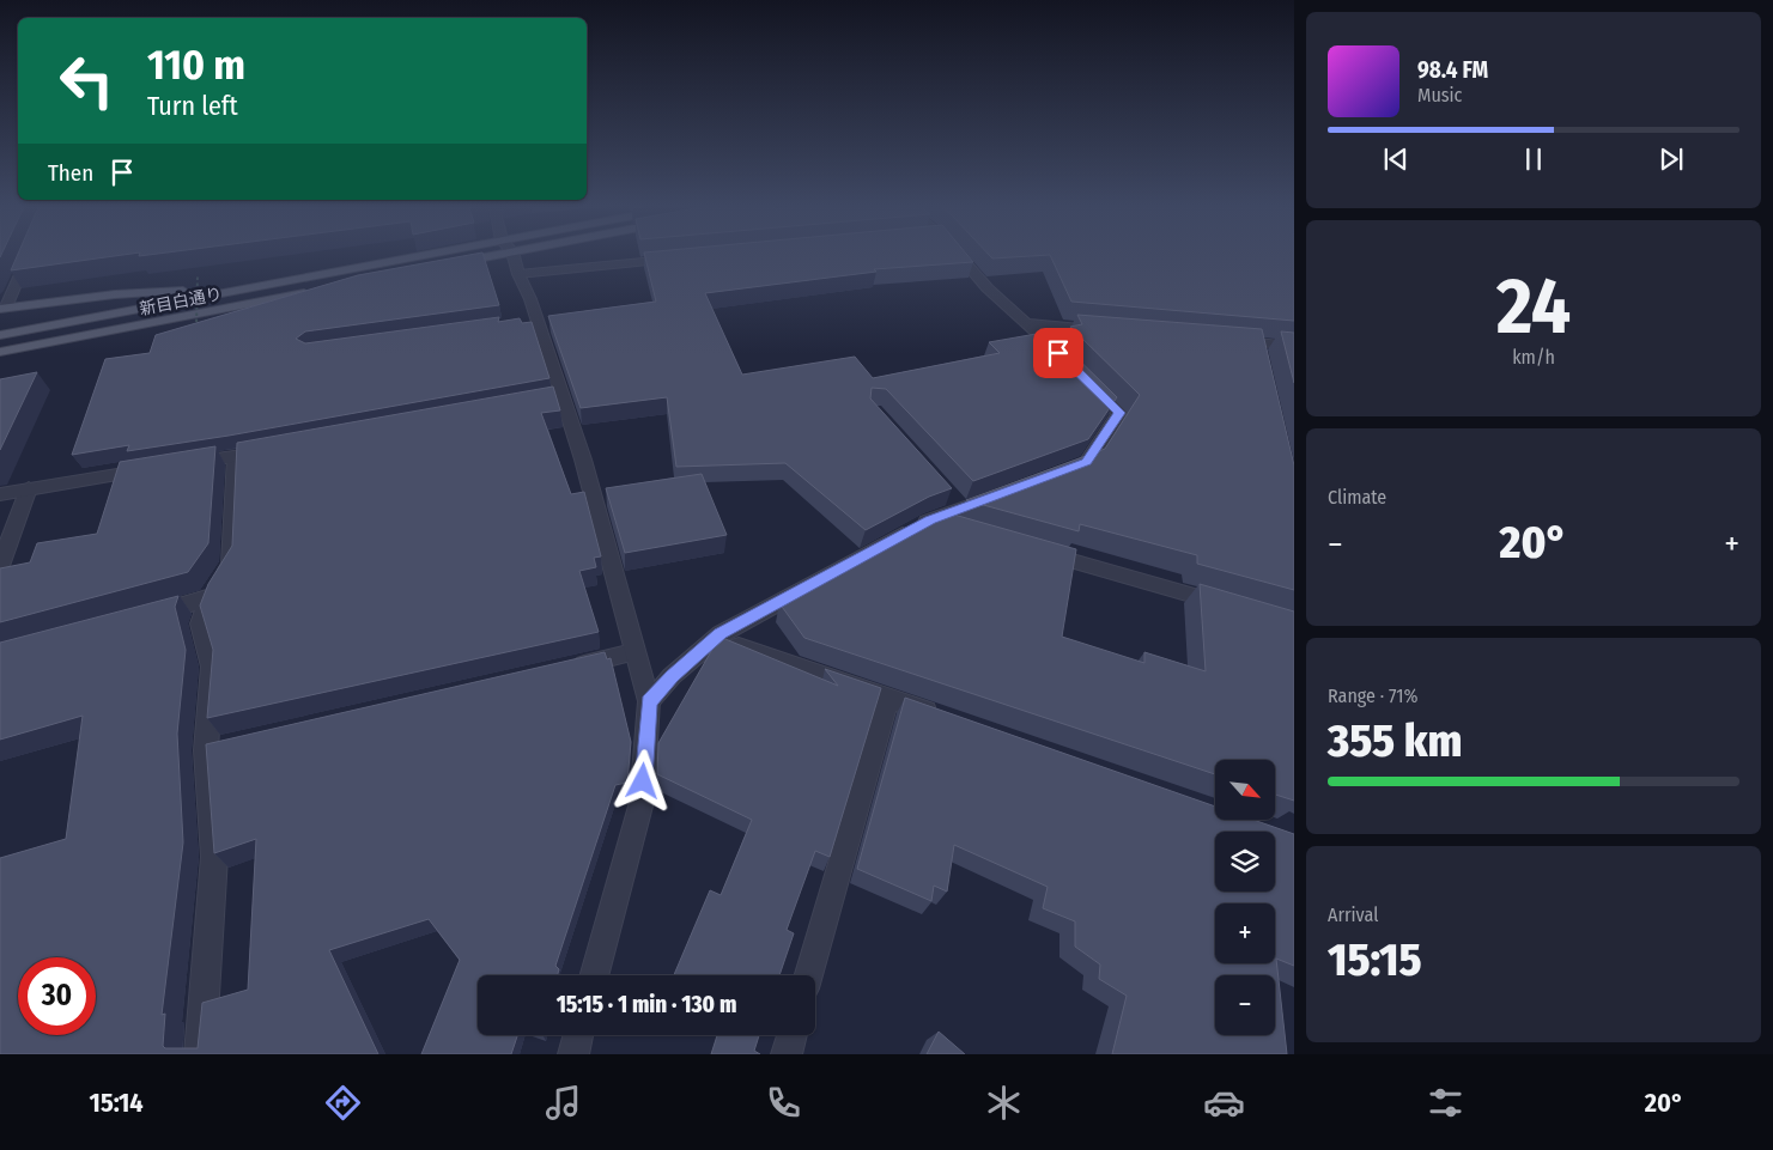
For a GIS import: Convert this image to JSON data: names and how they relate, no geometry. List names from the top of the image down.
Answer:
{
  "streets": {
    "main road": ["新目白通り"]
  },
  "north": "bottom right",
  "page": {
    "turn": ["110 m", "Turn left"],
    "song": ["98.4 FM", "Music"],
    "then": "Then",
    "tile": [
      ["24", "km/h"],
      "Climate",
      ["Range · 71%", "355 km"],
      ["Arrival", "15:15"]
    ],
    "heat": ["−", "20°", "+"],
    "map_buttons": ["+", "−"],
    "limit": "30",
    "trip": "15:15 · 1 min · 130 m",
    "tabs": ["15:14", "20°"]
  }
}
